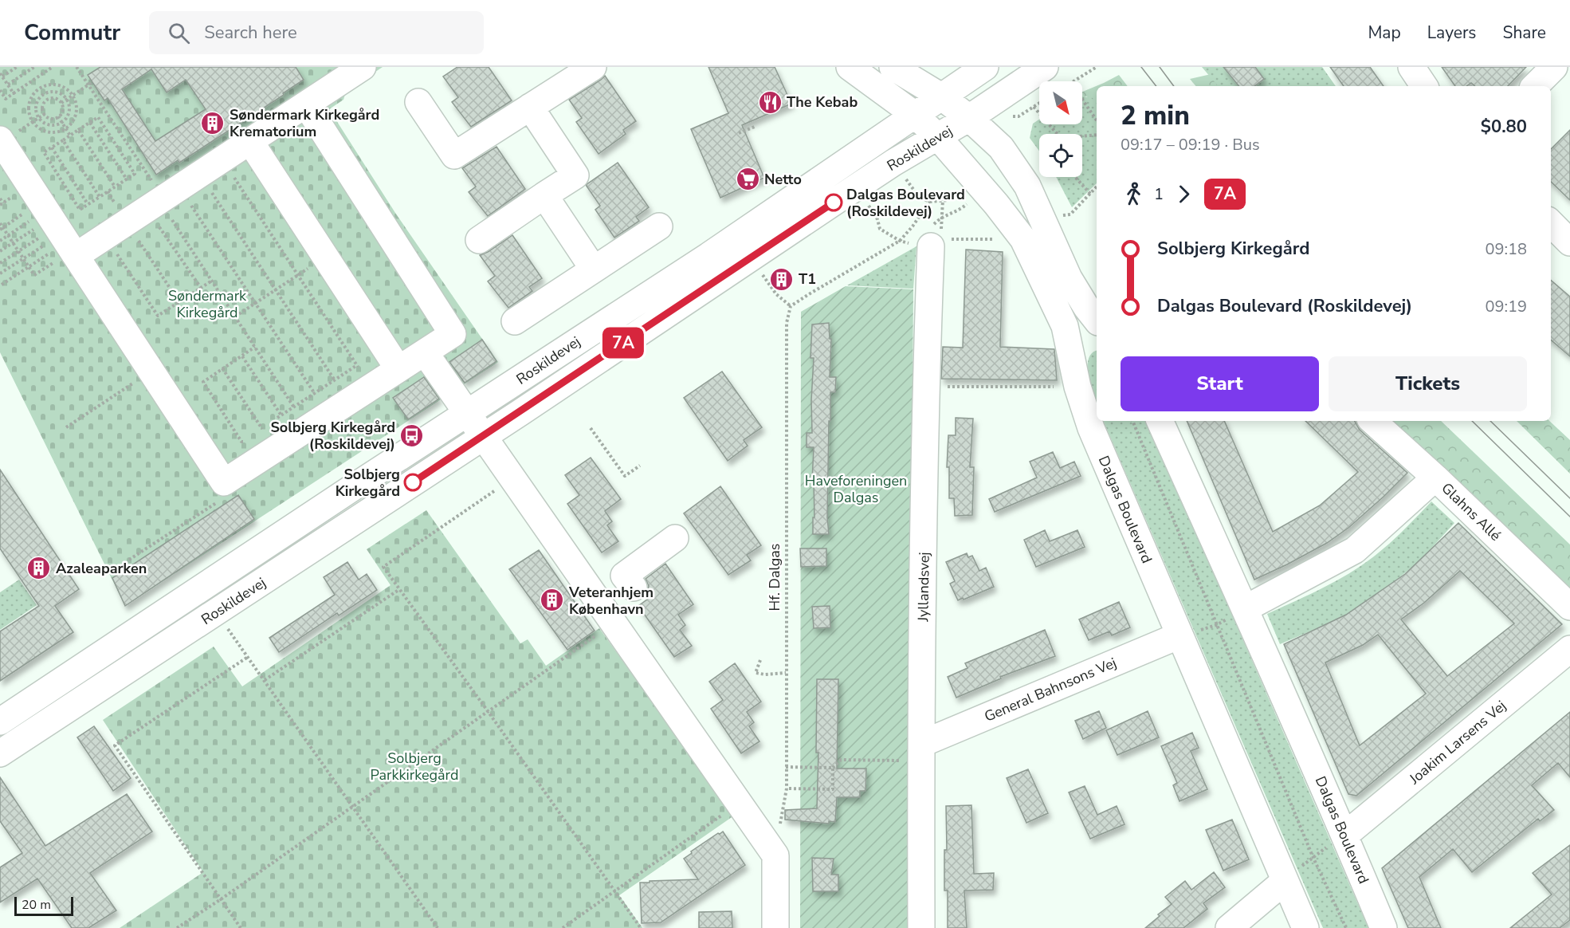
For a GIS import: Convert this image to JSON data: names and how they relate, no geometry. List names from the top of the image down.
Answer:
{
  "streets": {
    "street": [
      "Roskildevej",
      "Dalgas Boulevard",
      "Glahns Allé",
      "Jyllandsvej",
      "General Bahnsons Vej",
      "Joakim Larsens Vej"
    ],
    "path": ["Hf. Dalgas"]
  },
  "crossings": [
    ["Roskildevej", "Dalgas Boulevard"],
    ["Dalgas Boulevard", "General Bahnsons Vej"],
    ["Dalgas Boulevard", "Joakim Larsens Vej"],
    ["Jyllandsvej", "General Bahnsons Vej"]
  ],
  "parks": ["Søndermark Kirkegård", "Haveforeningen Dalgas", "Solbjerg Parkkirkegård"],
  "places": {
    "restaurant": ["The Kebab"],
    "building": [
      "Søndermark Kirkegård Krematorium",
      "T1",
      "Azaleaparken",
      "Veteranhjem København"
    ],
    "supermarket": ["Netto"],
    "other": ["Dalgas Boulevard (Roskildevej)", "Solbjerg Kirkegård"],
    "bus stop": ["Solbjerg Kirkegård (Roskildevej)"]
  },
  "lines": ["bus line 7A"],
  "scale_bar": "20 m",
  "north": "bottom right",
  "page": {
    "header": "Commutr",
    "search": "Search here",
    "nav": ["Map", "Layers", "Share"],
    "on_map": "7A",
    "heading": ["2 min", "09:17 – 09:19 · Bus", "$0.80"],
    "legs": ["1", "7A"],
    "list": [
      {
        "name": "Solbjerg Kirkegård",
        "value": "09:18"
      },
      {
        "name": "Dalgas Boulevard (Roskildevej)",
        "value": "09:19"
      }
    ],
    "buttons": ["Start", "Tickets"],
    "scale": "20 m"
  }
}
